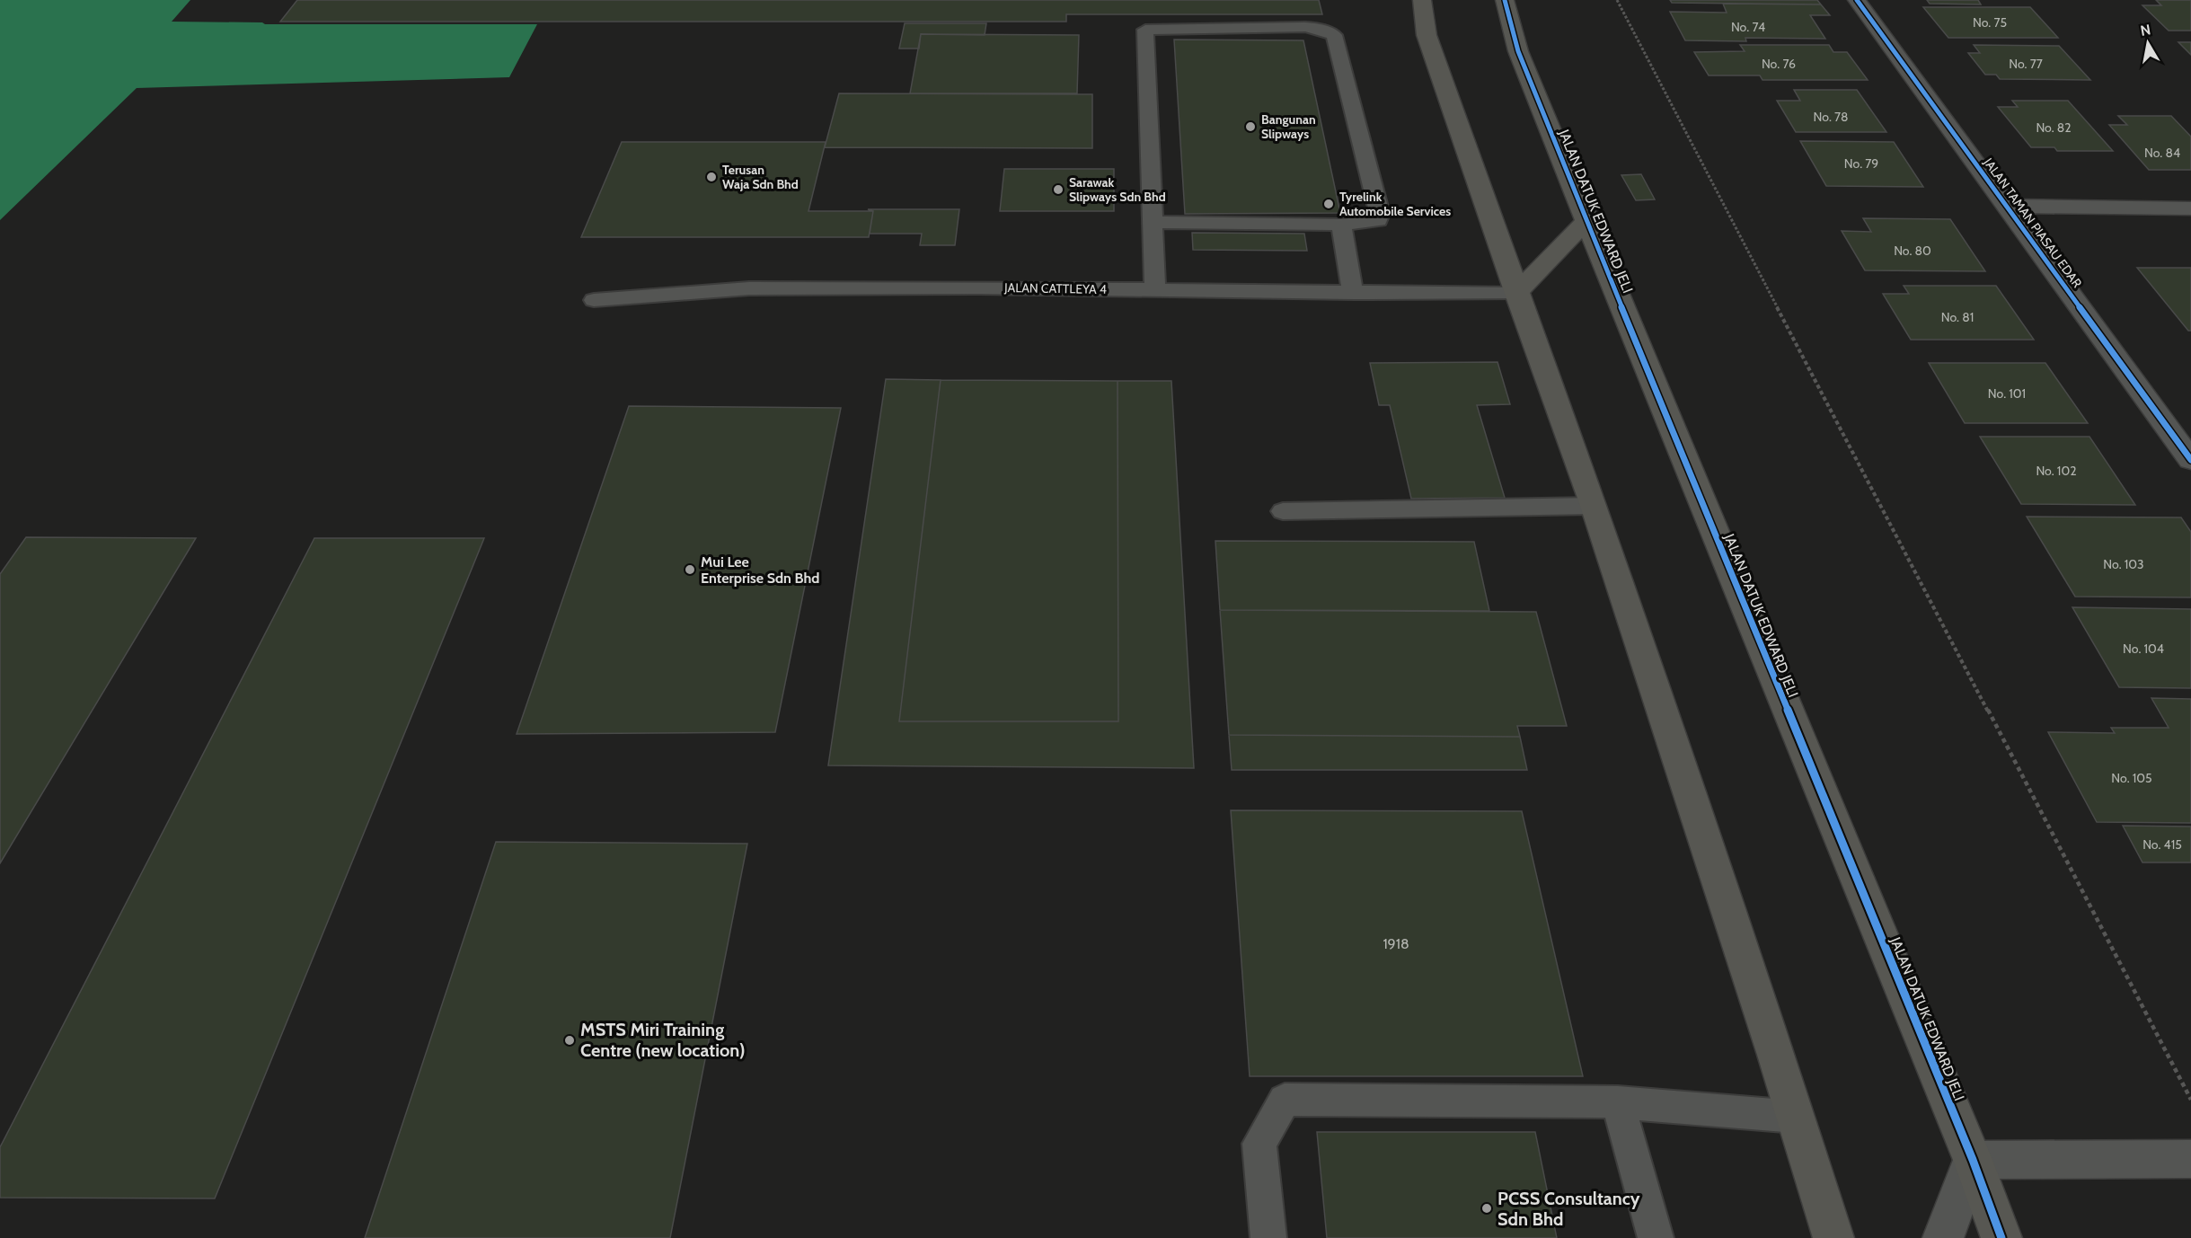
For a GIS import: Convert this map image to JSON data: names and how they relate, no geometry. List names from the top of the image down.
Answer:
{
  "streets": {
    "street": ["JALAN DATUK EDWARD JELI", "JALAN TAMAN PIASAU EDAR"],
    "lane": ["JALAN CATTLEYA 4"]
  },
  "places": [
    "Bangunan Slipways",
    "Terusan Waja Sdn Bhd",
    "Sarawak Slipways Sdn Bhd",
    "Tyrelink Automobile Services",
    "Mui Lee Enterprise Sdn Bhd",
    "MSTS Miri Training Centre (new location)",
    "PCSS Consultancy Sdn Bhd"
  ],
  "house_numbers": [
    "No. 75",
    "No. 74",
    "No. 76",
    "No. 77",
    "No. 78",
    "No. 82",
    "No. 84",
    "No. 79",
    "No. 80",
    "No. 81",
    "No. 101",
    "No. 102",
    "No. 103",
    "No. 104",
    "No. 105",
    "No. 415",
    "1918"
  ],
  "north": "top"
}
